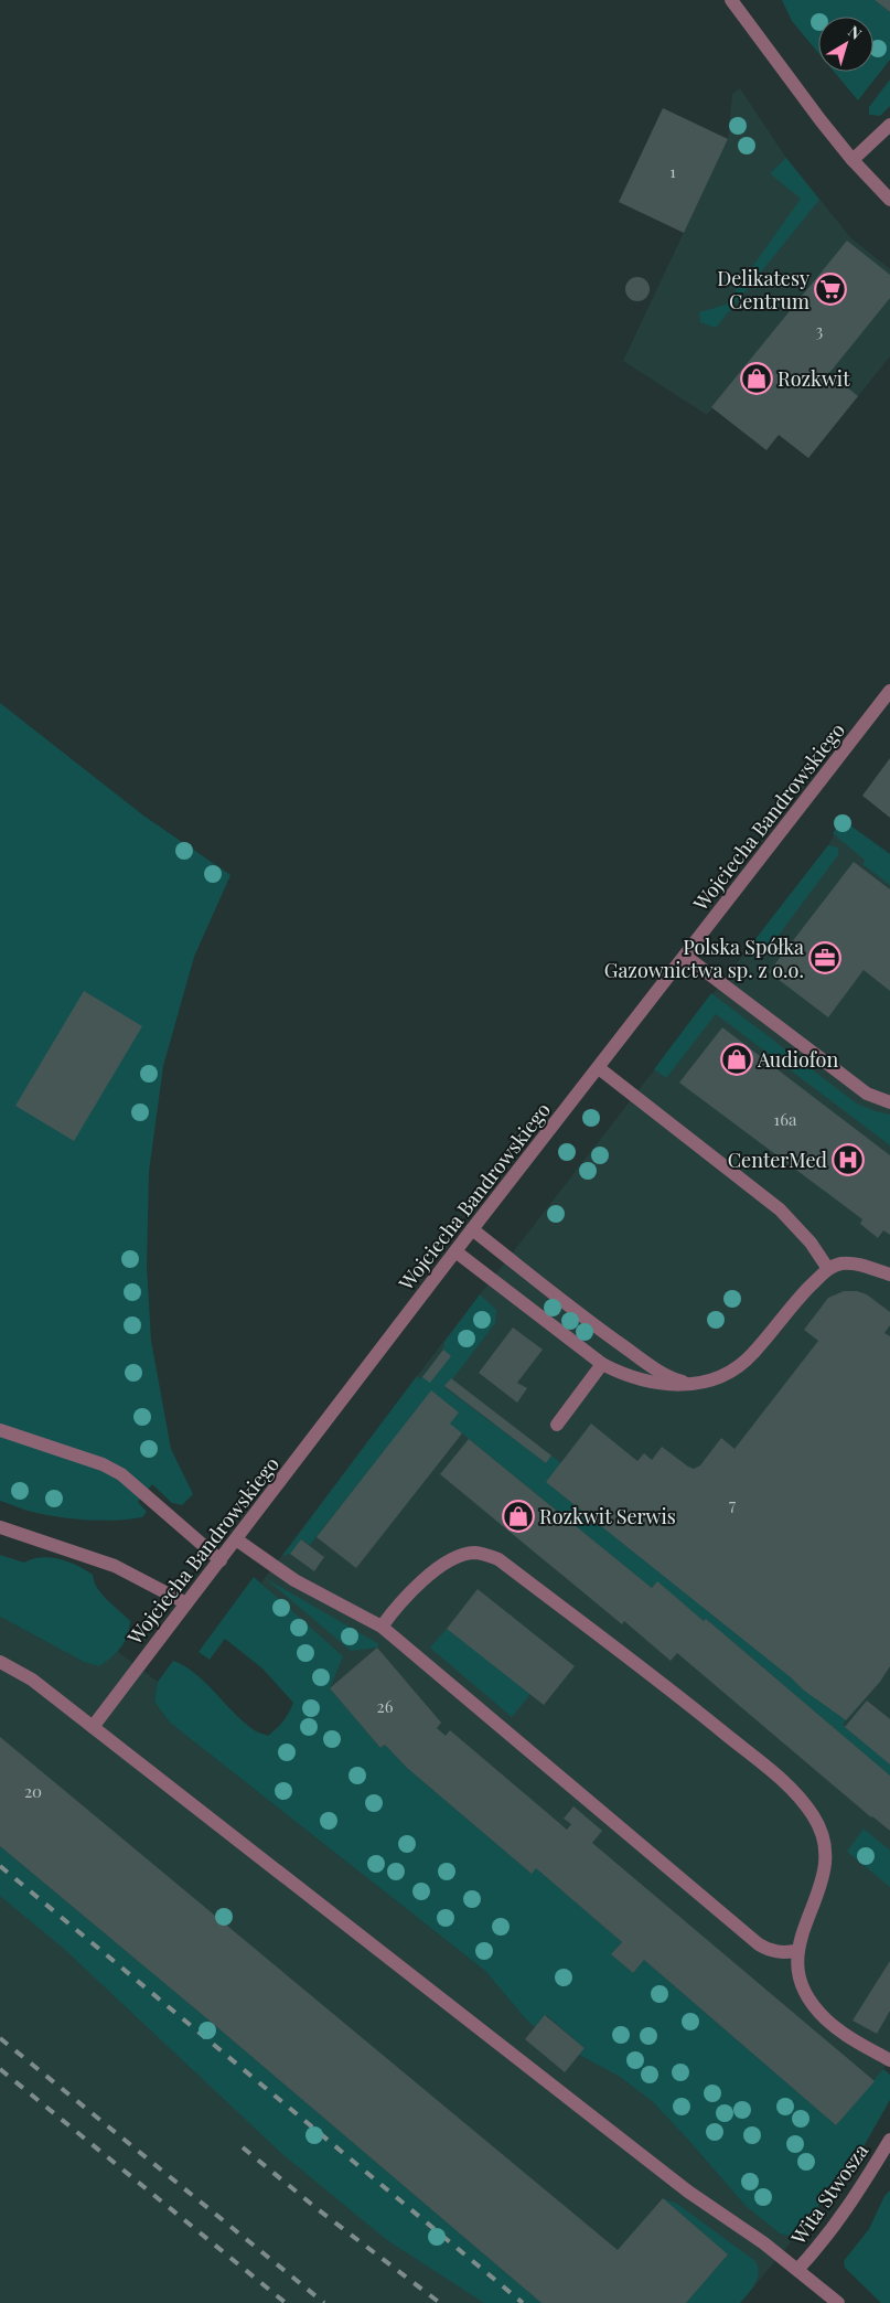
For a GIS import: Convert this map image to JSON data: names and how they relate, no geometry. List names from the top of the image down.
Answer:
{
  "streets": {
    "street": ["Wojciecha Bandrowskiego", "Wita Stwosza"]
  },
  "places": {
    "supermarket": ["Delikatesy Centrum"],
    "shop": ["Rozkwit", "Audiofon", "Rozkwit Serwis"],
    "office": ["Polska Spółka Gazownictwa sp. z o.o."],
    "hospital": ["CenterMed"]
  },
  "house_numbers": [
    "1",
    "3",
    "16a",
    "7",
    "26",
    "20"
  ],
  "north": "top right"
}
